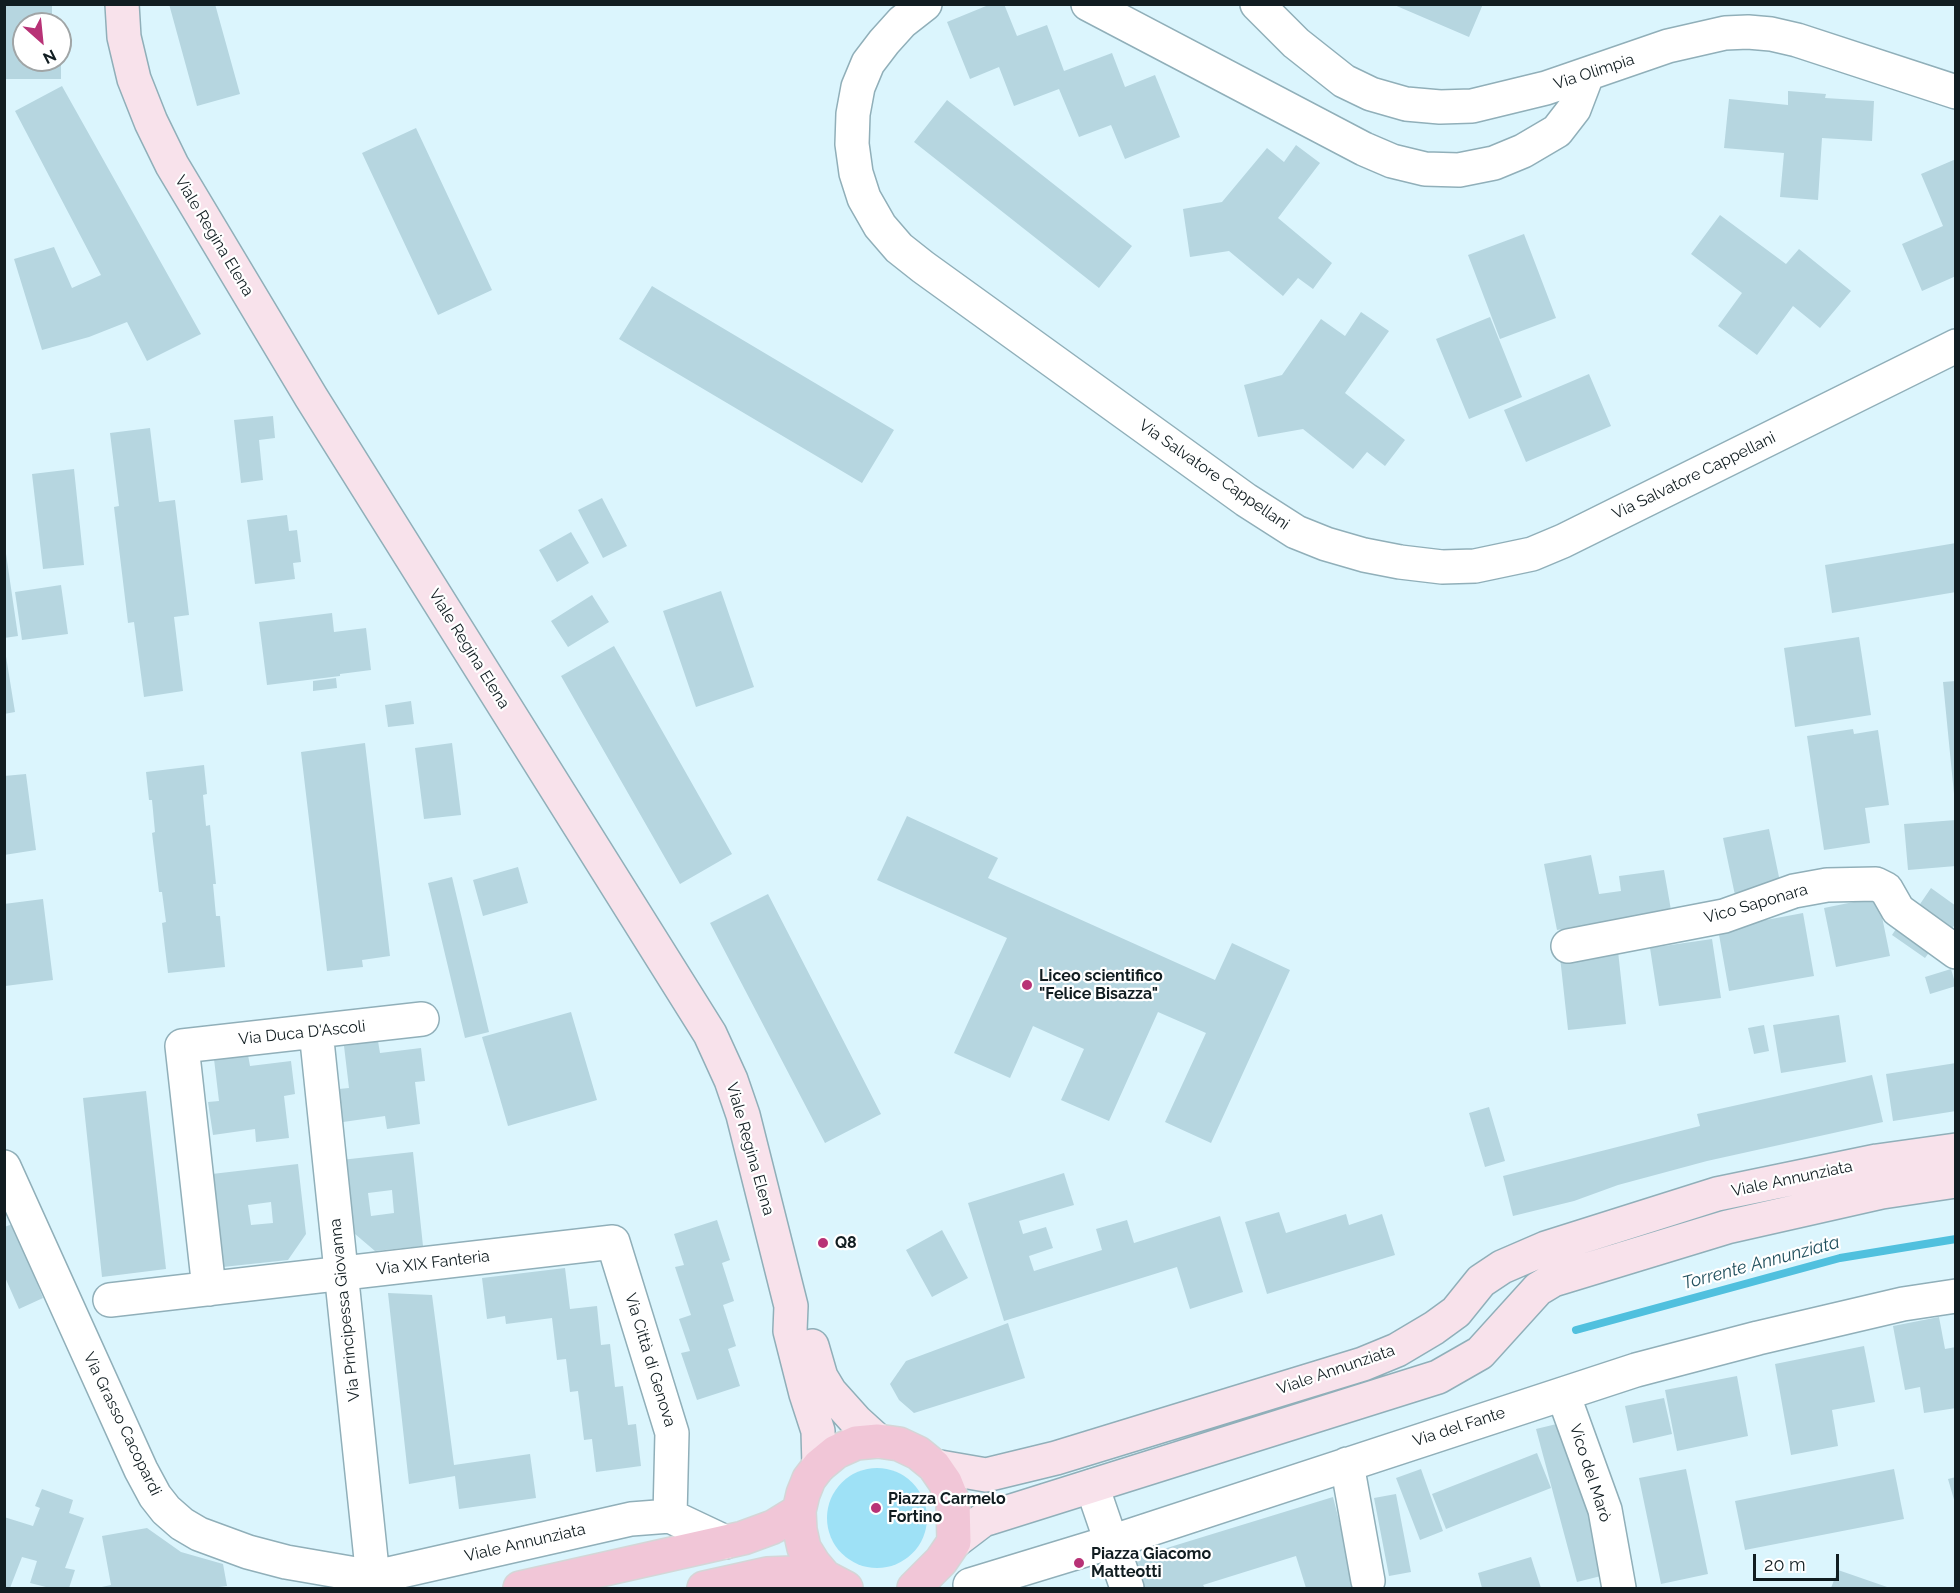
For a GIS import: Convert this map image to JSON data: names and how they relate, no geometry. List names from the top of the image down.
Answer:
{
  "streets": {
    "main road": ["Viale Regina Elena", "Viale Annunziata"],
    "street": [
      "Via Olimpia",
      "Via Salvatore Cappellani",
      "Vico Saponara",
      "Via Duca D'Ascoli",
      "Via XIX Fanteria",
      "Via Principessa Giovanna",
      "Via Città di Genova",
      "Via Grasso Cacopardi",
      "Via del Fante",
      "Vico del Marò"
    ]
  },
  "crossings": [
    ["Via Duca D'Ascoli", "Via XIX Fanteria"],
    ["Via Duca D'Ascoli", "Via Principessa Giovanna"],
    ["Viale Annunziata", "Via Principessa Giovanna"],
    ["Viale Annunziata", "Via Città di Genova"],
    ["Viale Annunziata", "Via Grasso Cacopardi"],
    ["Via XIX Fanteria", "Via Principessa Giovanna"],
    ["Via XIX Fanteria", "Via Città di Genova"],
    ["Via Principessa Giovanna", "Via Grasso Cacopardi"],
    ["Via del Fante", "Vico del Marò"]
  ],
  "water": ["Torrente Annunziata"],
  "places": [
    "Liceo scientifico \"Felice Bisazza\"",
    "Q8",
    "Piazza Carmelo Fortino",
    "Piazza Giacomo Matteotti"
  ],
  "scale_bar": "20 m",
  "north": "bottom right"
}
